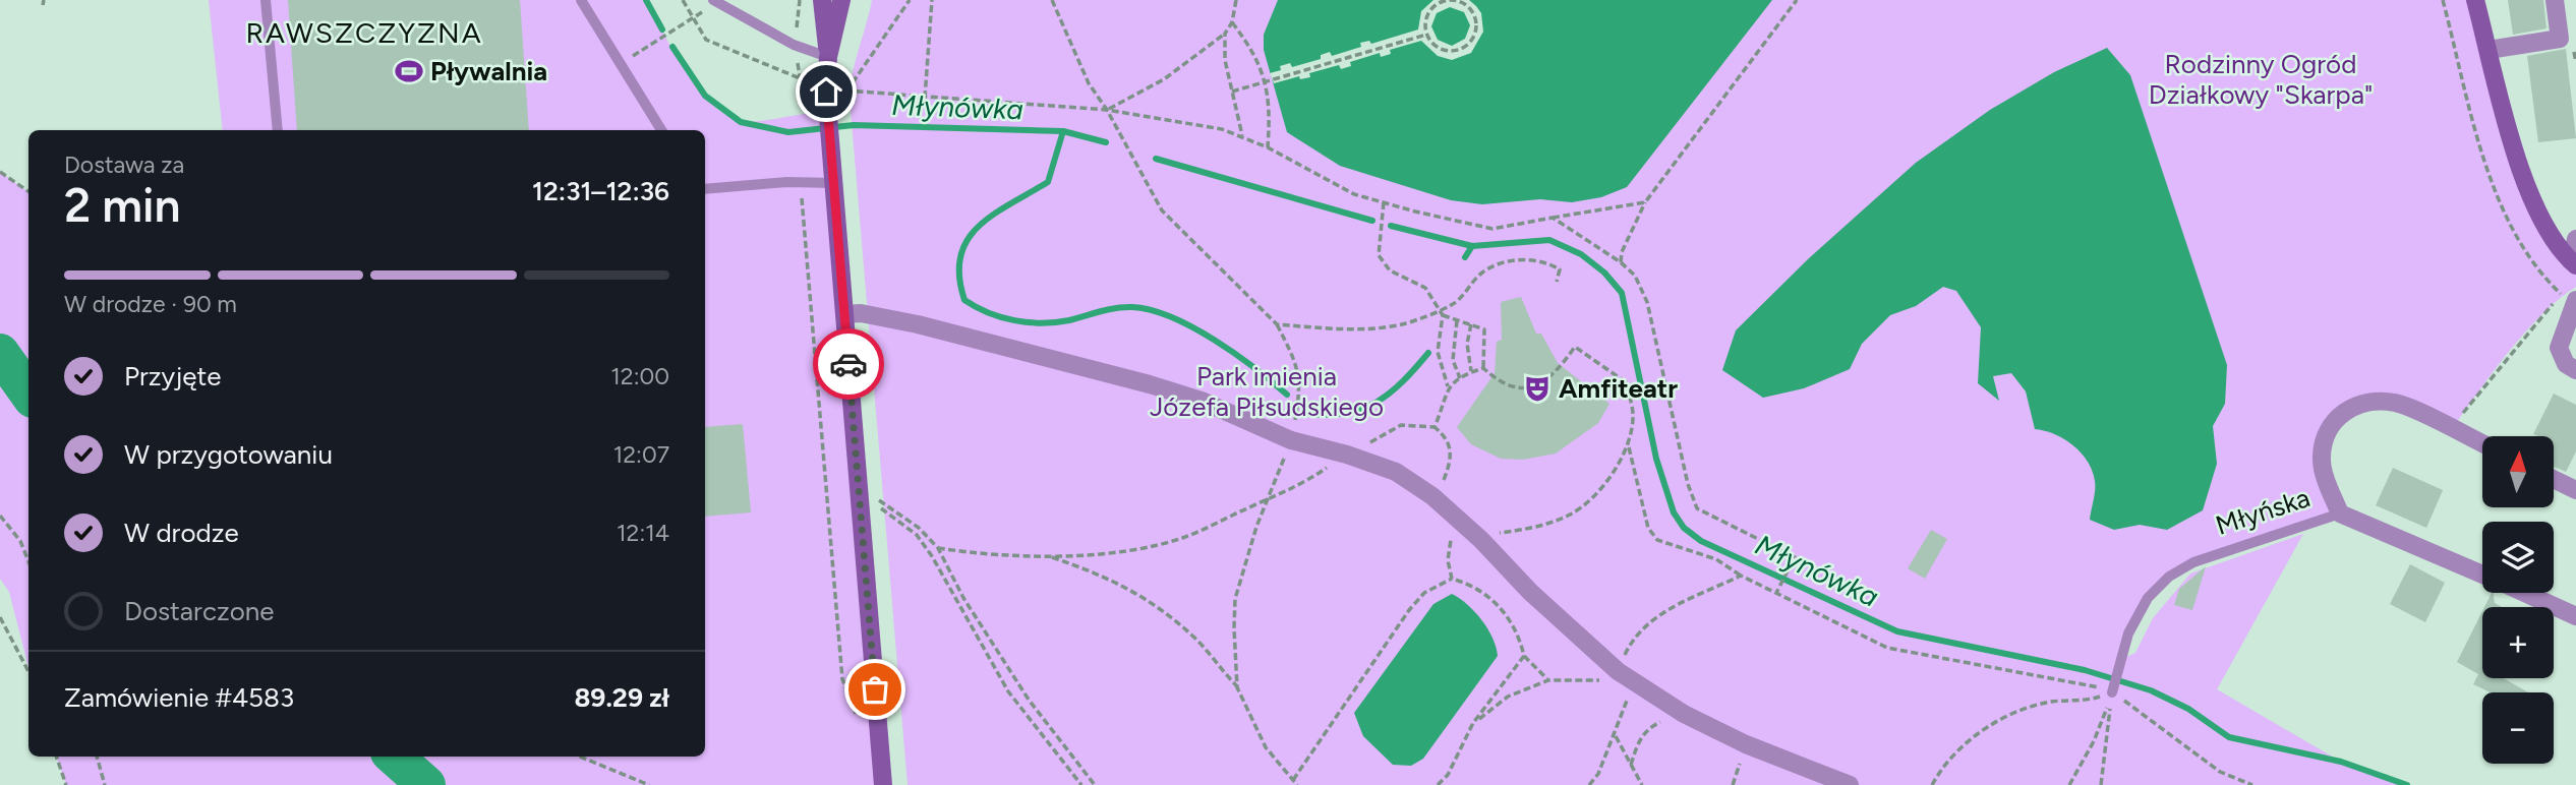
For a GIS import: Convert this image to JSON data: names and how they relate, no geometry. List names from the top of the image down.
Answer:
{
  "streets": {
    "street": ["Młyńska"]
  },
  "districts": ["RAWSZCZYZNA"],
  "water": ["Młynówka"],
  "parks": ["Rodzinny Ogród Działkowy \"Skarpa\"", "Park imienia Józefa Piłsudskiego"],
  "places": {
    "sports": ["Pływalnia"],
    "theatre": ["Amfiteatr"]
  },
  "north": "top",
  "page": {
    "heading": ["2 min", "Dostawa za", "12:31–12:36"],
    "panel": ["Zamówienie #4583", "89.29 zł"],
    "bar": "W drodze · 90 m",
    "list": [
      ["Przyjęte", "12:00"],
      ["W przygotowaniu", "12:07"],
      ["W drodze", "12:14"],
      "Dostarczone"
    ],
    "map_buttons": ["+", "−"]
  }
}
